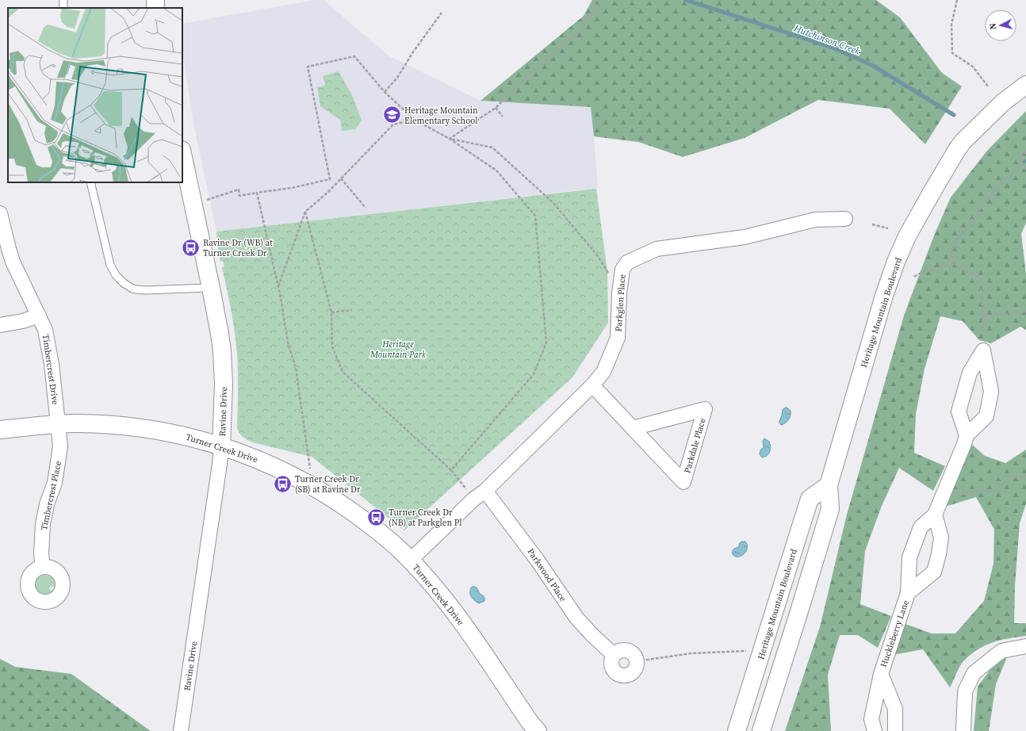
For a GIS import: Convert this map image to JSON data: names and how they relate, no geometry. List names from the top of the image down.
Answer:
{
  "streets": {
    "street": [
      "Parkglen Place",
      "Heritage Mountain Boulevard",
      "Timbercrest Drive",
      "Ravine Drive",
      "Parkdale Place",
      "Turner Creek Drive",
      "Timbercrest Place",
      "Parkwood Place",
      "Huckleberry Lane"
    ]
  },
  "crossings": [
    ["Parkglen Place", "Parkdale Place"],
    ["Parkglen Place", "Turner Creek Drive"],
    ["Parkglen Place", "Parkwood Place"],
    ["Timbercrest Drive", "Turner Creek Drive"],
    ["Timbercrest Drive", "Timbercrest Place"],
    ["Ravine Drive", "Turner Creek Drive"],
    ["Turner Creek Drive", "Timbercrest Place"]
  ],
  "water": ["Hutchinson Creek"],
  "parks": ["Heritage Mountain Park"],
  "places": {
    "school or university": ["Heritage Mountain Elementary School"],
    "bus stop": ["Ravine Dr (WB) at Turner Creek Dr", "Turner Creek Dr (SB) at Ravine Dr", "Turner Creek Dr (NB) at Parkglen Pl"]
  },
  "north": "left"
}
